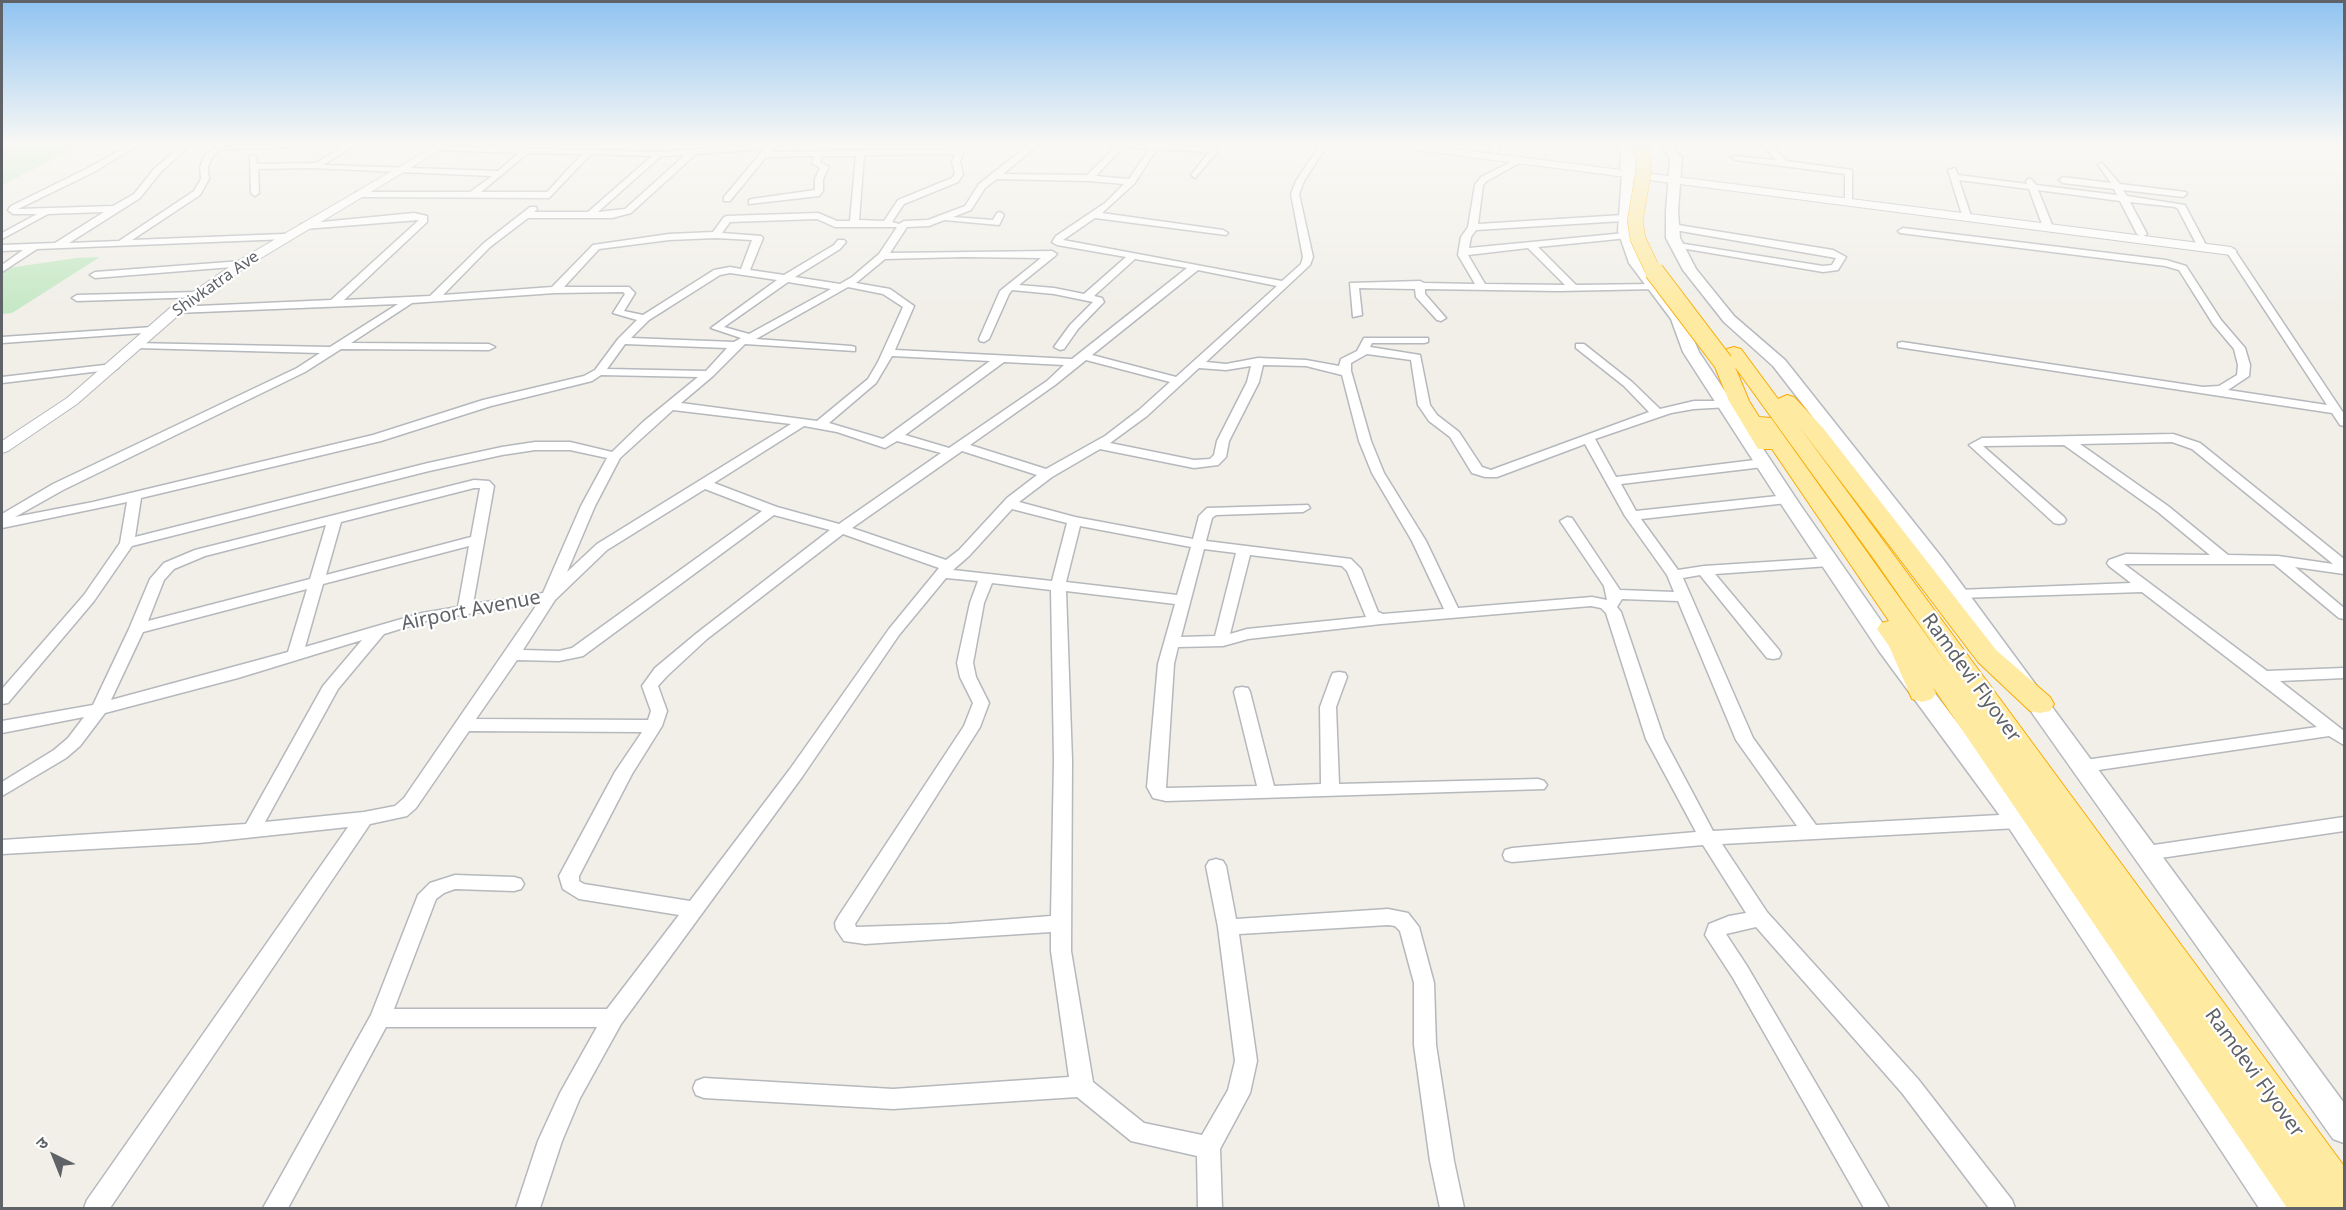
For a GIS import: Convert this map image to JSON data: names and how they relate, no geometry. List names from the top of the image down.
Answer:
{
  "streets": {
    "highway": ["Ramdevi Flyover"],
    "street": ["Shivkatra Ave", "Airport Avenue"]
  },
  "north": "top left"
}
